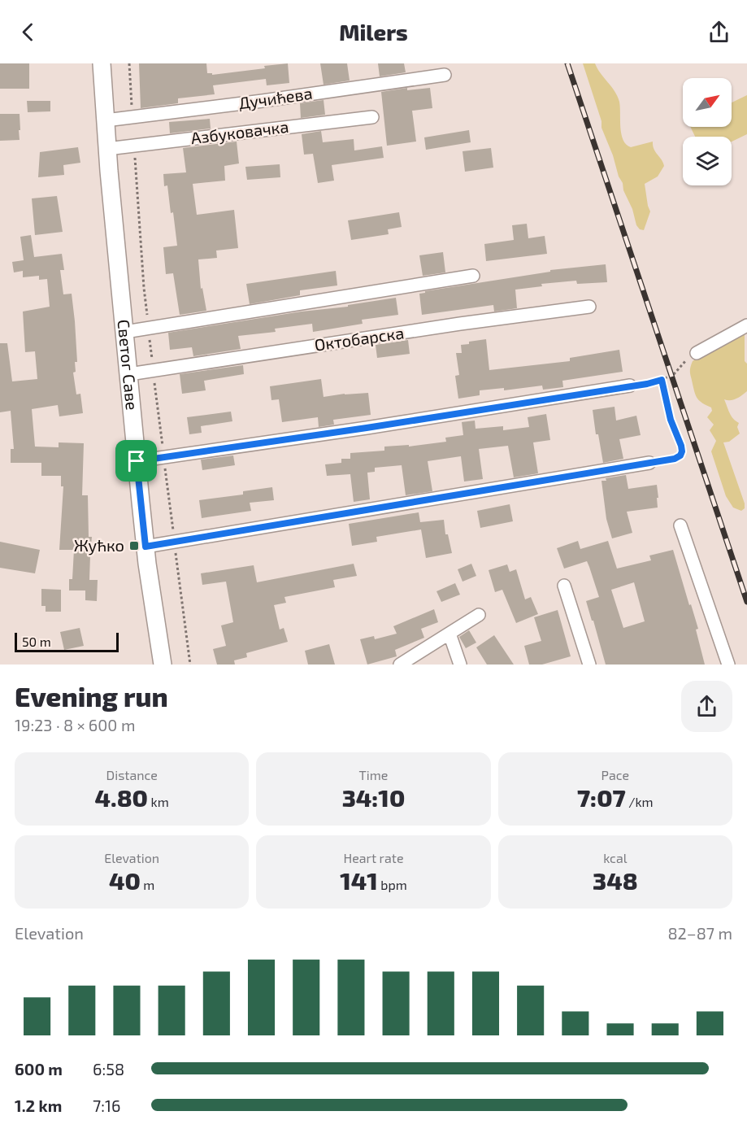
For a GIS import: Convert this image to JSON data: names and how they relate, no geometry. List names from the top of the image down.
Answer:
{
  "streets": {
    "street": [
      "Дучићева",
      "Азбуковачка",
      "Октобарска",
      "Светог Саве"
    ]
  },
  "crossings": [
    ["Дучићева", "Светог Саве"],
    ["Азбуковачка", "Светог Саве"],
    ["Октобарска", "Светог Саве"]
  ],
  "places": {
    "transit": ["Жућко"]
  },
  "scale_bar": "50 m",
  "north": "top right",
  "page": {
    "header": "Milers",
    "scale": "50 m",
    "heading": ["Evening run", "19:23 · 8 × 600 m"],
    "stats": [
      ["Distance", "4.80 km"],
      ["Time", "34:10"],
      ["Pace", "7:07 /km"],
      ["Elevation", "40 m"],
      ["Heart rate", "141 bpm"],
      ["kcal", "348"]
    ],
    "chart": ["Elevation", "82–87 m"],
    "list": [
      {
        "name": "600 m",
        "note": "6:58"
      },
      {
        "name": "1.2 km",
        "note": "7:16"
      }
    ]
  }
}
